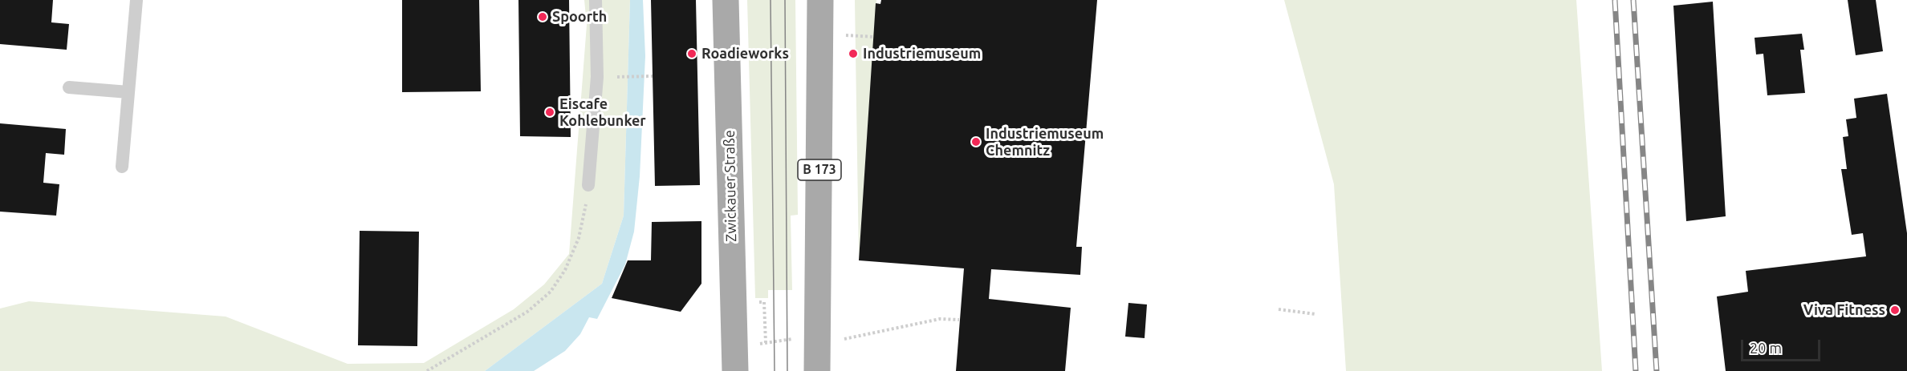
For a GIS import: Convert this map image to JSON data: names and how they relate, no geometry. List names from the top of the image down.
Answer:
{
  "streets": {
    "main road": ["B 173", "Zwickauer Straße"]
  },
  "places": [
    "Spoorth",
    "Roadieworks",
    "Industriemuseum",
    "Eiscafe Kohlebunker",
    "Industriemuseum Chemnitz",
    "Viva Fitness"
  ],
  "scale_bar": "20 m"
}
